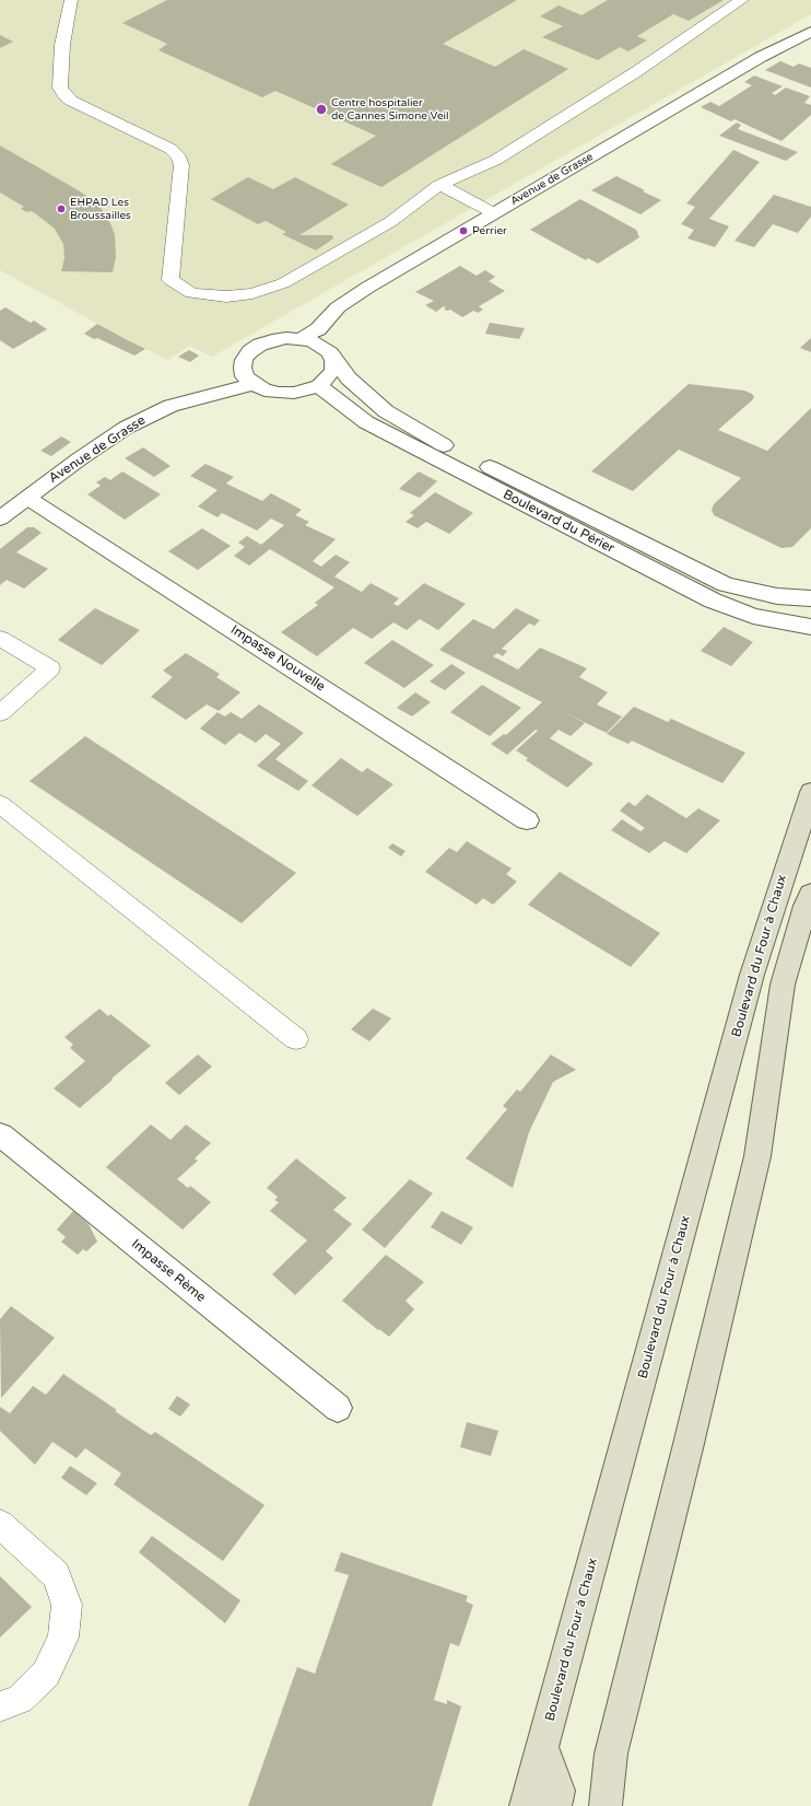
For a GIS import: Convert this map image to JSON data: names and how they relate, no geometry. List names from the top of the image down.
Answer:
{
  "streets": {
    "main road": ["Boulevard du Four à Chaux"],
    "street": [
      "Avenue de Grasse",
      "Boulevard du Périer",
      "Impasse Nouvelle",
      "Impasse Rème"
    ]
  },
  "crossings": [
    ["Avenue de Grasse", "Boulevard du Périer"],
    ["Avenue de Grasse", "Impasse Nouvelle"]
  ],
  "places": ["Centre hospitalier de Cannes Simone Veil", "EHPAD Les Broussailles", "Perrier"]
}
